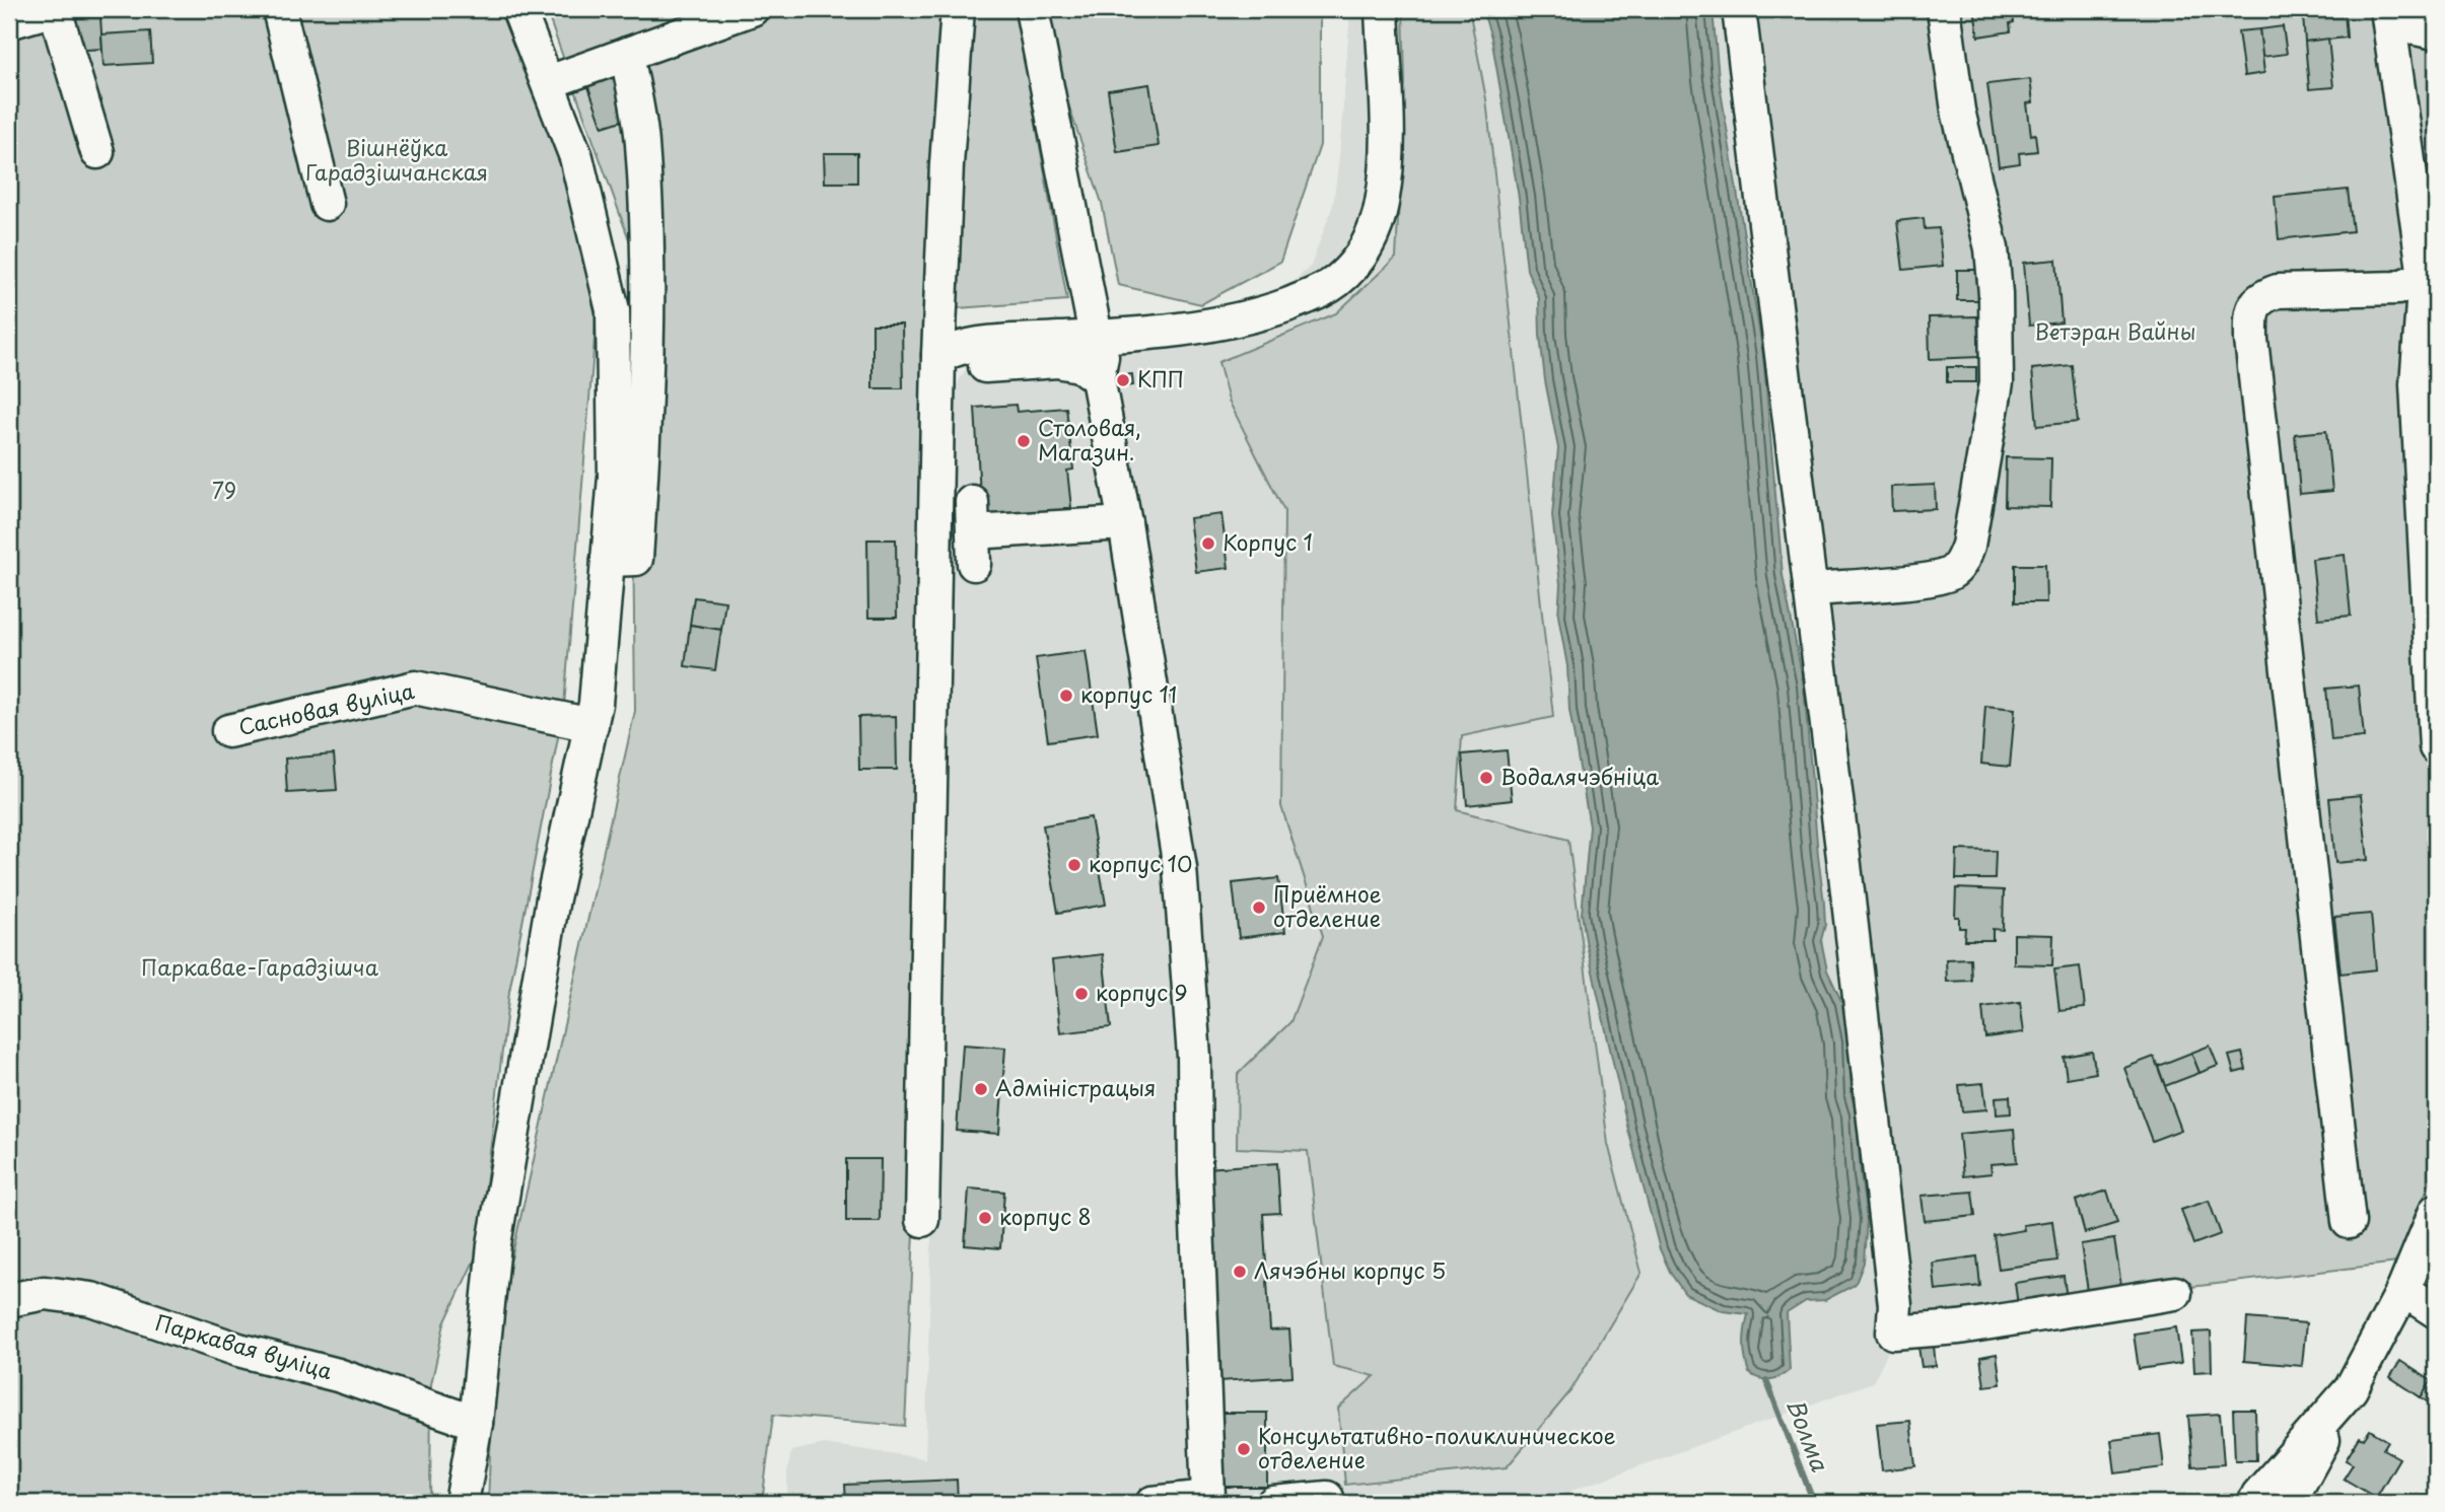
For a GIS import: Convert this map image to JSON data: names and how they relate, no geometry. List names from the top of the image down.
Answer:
{
  "streets": {
    "street": ["Сасновая вуліца", "Паркавая вуліца"]
  },
  "water": ["Волма"],
  "parks": [
    "Вішнёўка Гарадзішчанская",
    "Ветэран Вайны",
    "79",
    "Паркавае-Гарадзішча"
  ],
  "places": [
    "КПП",
    "Столовая, Магазин.",
    "Корпус 1",
    "корпус 11",
    "Водалячэбніца",
    "корпус 10",
    "Приёмное отделение",
    "корпус 9",
    "Адміністрацыя",
    "корпус 8",
    "Лячэбны корпус 5",
    "Консультативно-поликлиническое отделение"
  ]
}
